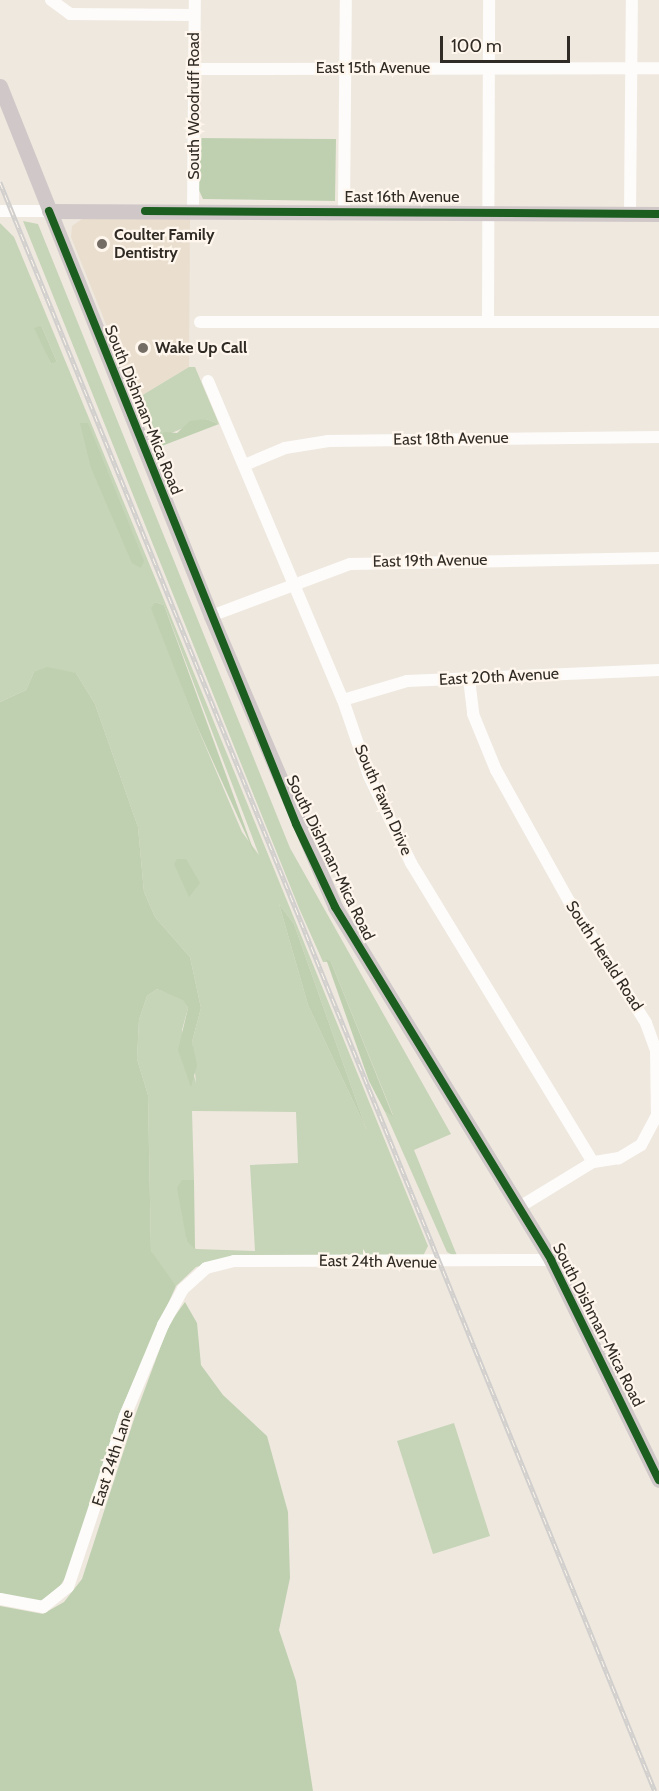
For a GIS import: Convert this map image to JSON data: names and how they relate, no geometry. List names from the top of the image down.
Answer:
{
  "streets": {
    "main road": ["East 16th Avenue", "South Dishman-Mica Road"],
    "street": [
      "East 15th Avenue",
      "South Woodruff Road",
      "East 18th Avenue",
      "East 19th Avenue",
      "East 20th Avenue",
      "South Fawn Drive",
      "South Herald Road",
      "East 24th Avenue",
      "East 24th Lane"
    ]
  },
  "crossings": [
    ["East 15th Avenue", "South Woodruff Road"],
    ["South Woodruff Road", "East 16th Avenue"],
    ["East 16th Avenue", "South Dishman-Mica Road"],
    ["South Dishman-Mica Road", "East 19th Avenue"],
    ["South Dishman-Mica Road", "South Herald Road"],
    ["South Dishman-Mica Road", "East 24th Avenue"],
    ["East 18th Avenue", "South Fawn Drive"],
    ["East 19th Avenue", "South Fawn Drive"],
    ["East 20th Avenue", "South Fawn Drive"],
    ["East 20th Avenue", "South Herald Road"],
    ["South Fawn Drive", "South Herald Road"],
    ["East 24th Avenue", "East 24th Lane"]
  ],
  "places": ["Coulter Family Dentistry", "Wake Up Call"],
  "scale_bar": "100 m"
}
